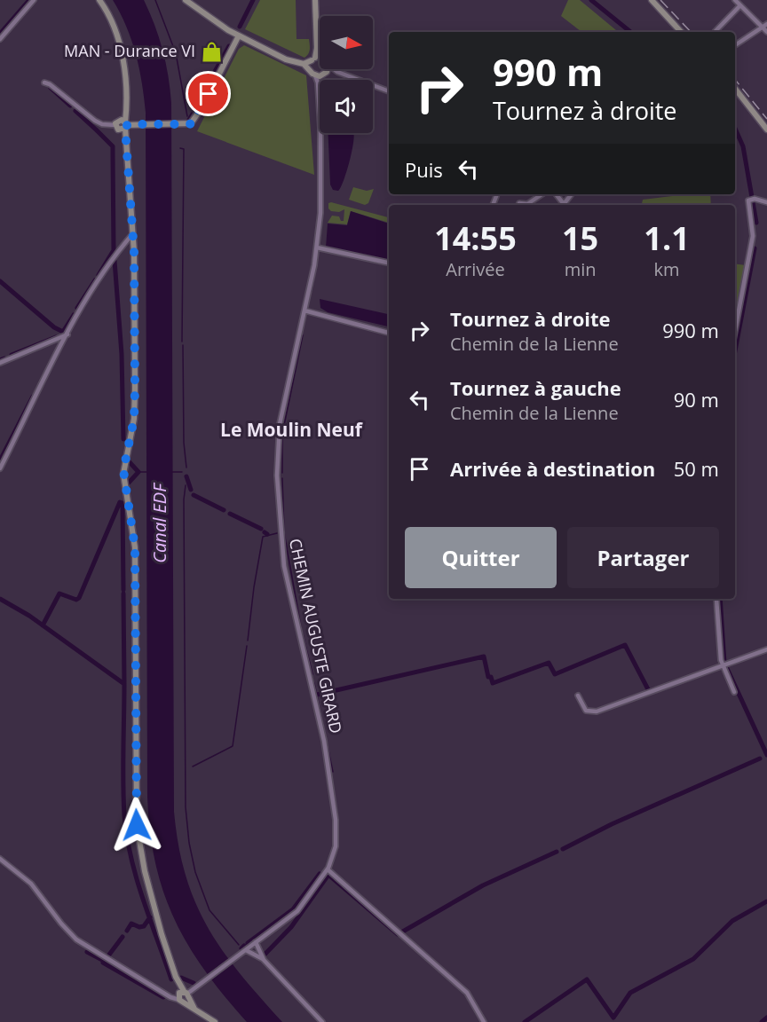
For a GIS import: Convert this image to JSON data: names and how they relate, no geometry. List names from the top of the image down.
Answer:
{
  "streets": {
    "street": ["CHEMIN AUGUSTE GIRARD"]
  },
  "districts": ["Le Moulin Neuf"],
  "water": ["Canal EDF"],
  "places": {
    "shop": ["MAN - Durance VI"]
  },
  "north": "right",
  "page": {
    "turn": ["990 m", "Tournez à droite"],
    "then": "Puis",
    "eta": [
      "14:55",
      "Arrivée",
      "15",
      "min",
      "1.1",
      "km"
    ],
    "list": [
      {
        "name": "Tournez à droite",
        "note": "Chemin de la Lienne",
        "value": "990 m"
      },
      {
        "name": "Tournez à gauche",
        "note": "Chemin de la Lienne",
        "value": "90 m"
      },
      {
        "name": "Arrivée à destination",
        "value": "50 m"
      }
    ],
    "buttons": ["Quitter", "Partager"]
  }
}
